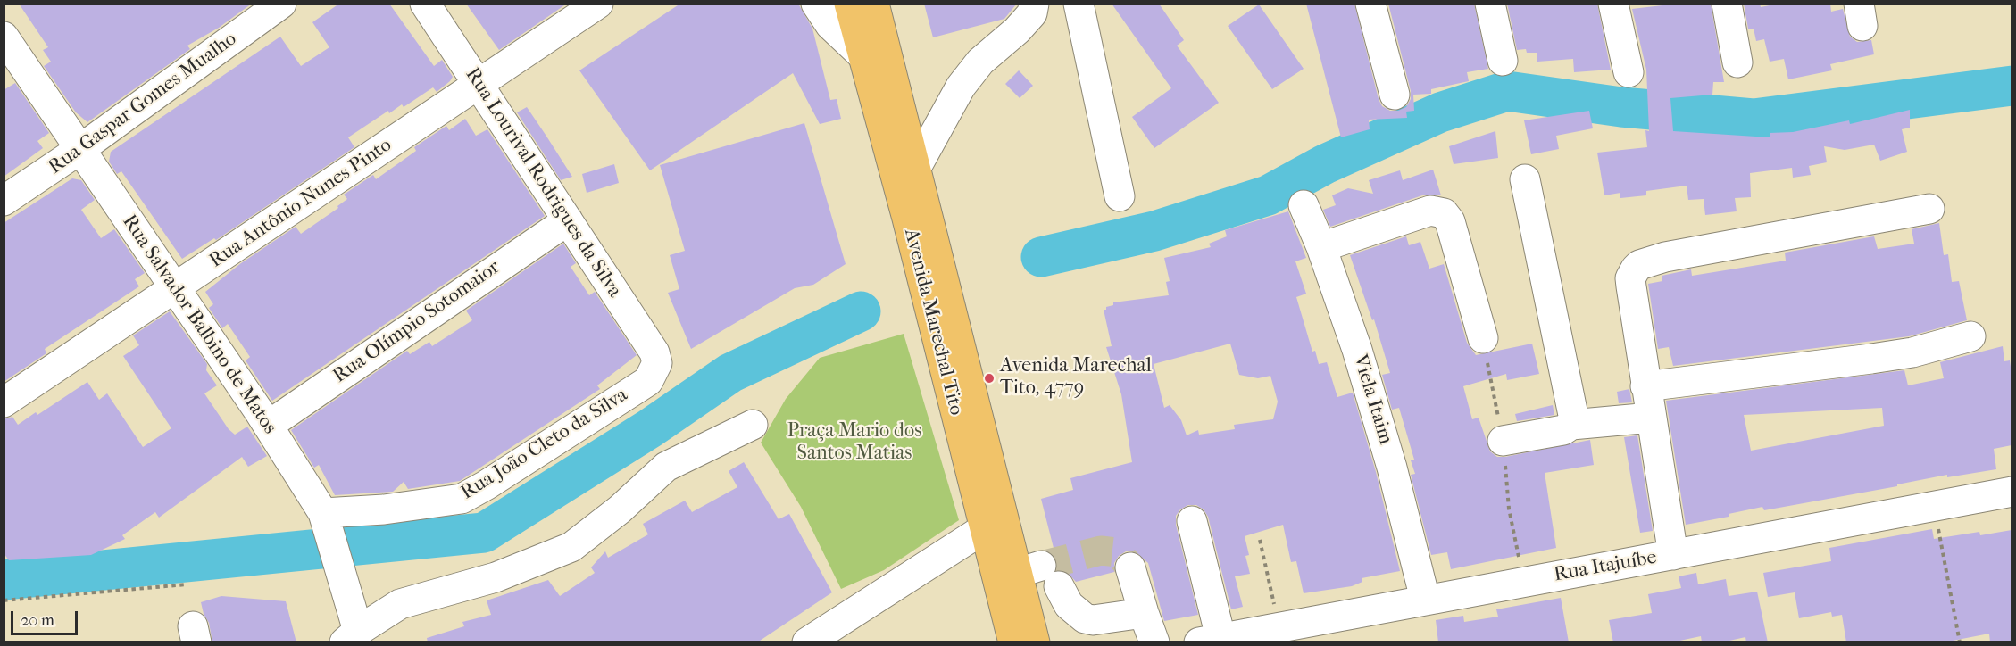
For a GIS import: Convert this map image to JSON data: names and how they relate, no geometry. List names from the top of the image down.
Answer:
{
  "streets": {
    "main road": ["Avenida Marechal Tito"],
    "street": [
      "Rua Gaspar Gomes Mualho",
      "Rua Lourival Rodrigues da Silva",
      "Rua Antônio Nunes Pinto",
      "Rua Olímpio Sotomaior",
      "Rua Salvador Balbino de Matos",
      "Viela Itaim",
      "Rua João Cleto da Silva",
      "Rua Itajuíbe"
    ]
  },
  "crossings": [
    ["Rua Gaspar Gomes Mualho", "Rua Salvador Balbino de Matos"],
    ["Rua Lourival Rodrigues da Silva", "Rua Antônio Nunes Pinto"],
    ["Rua Lourival Rodrigues da Silva", "Rua Olímpio Sotomaior"],
    ["Rua Lourival Rodrigues da Silva", "Rua João Cleto da Silva"],
    ["Rua Antônio Nunes Pinto", "Rua Salvador Balbino de Matos"],
    ["Rua Olímpio Sotomaior", "Rua Salvador Balbino de Matos"],
    ["Rua Salvador Balbino de Matos", "Rua João Cleto da Silva"],
    ["Viela Itaim", "Rua Itajuíbe"]
  ],
  "parks": ["Praça Mario dos Santos Matias"],
  "places": ["Avenida Marechal Tito, 4779"],
  "scale_bar": "20 m"
}
